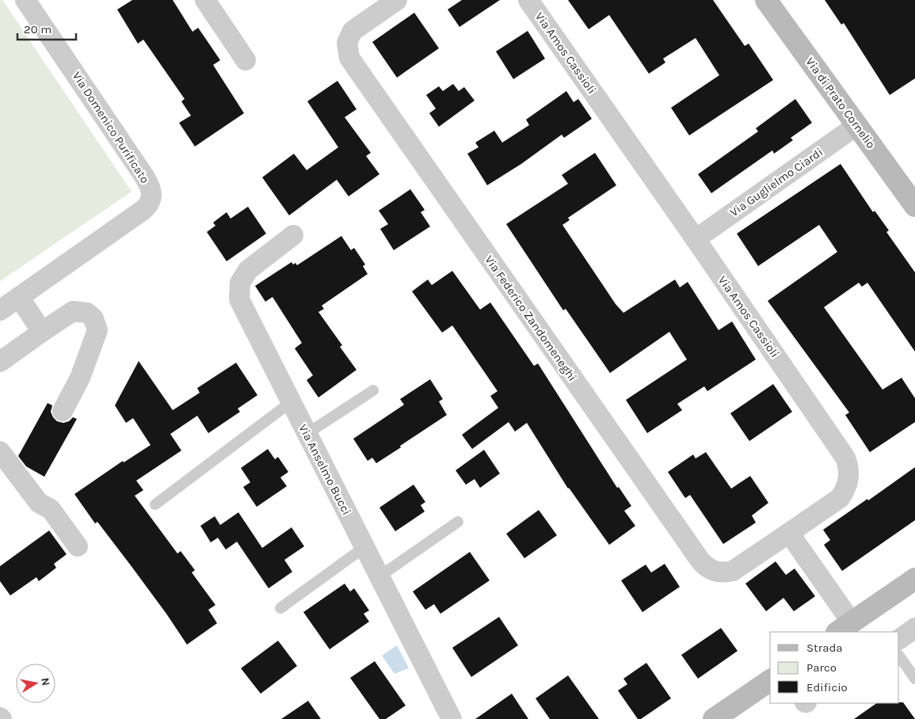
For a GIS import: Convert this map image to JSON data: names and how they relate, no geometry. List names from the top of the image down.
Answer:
{
  "streets": {
    "street": [
      "Via Amos Cassioli",
      "Via di Prato Cornelio",
      "Via Domenico Purificato",
      "Via Guglielmo Ciardi",
      "Via Federico Zandomeneghi",
      "Via Anselmo Bucci"
    ]
  },
  "crossings": [
    ["Via Amos Cassioli", "Via Guglielmo Ciardi"],
    ["Via Amos Cassioli", "Via Federico Zandomeneghi"],
    ["Via di Prato Cornelio", "Via Guglielmo Ciardi"]
  ],
  "legend": ["Strada", "Parco", "Edificio"],
  "scale_bar": "20 m",
  "north": "right"
}
